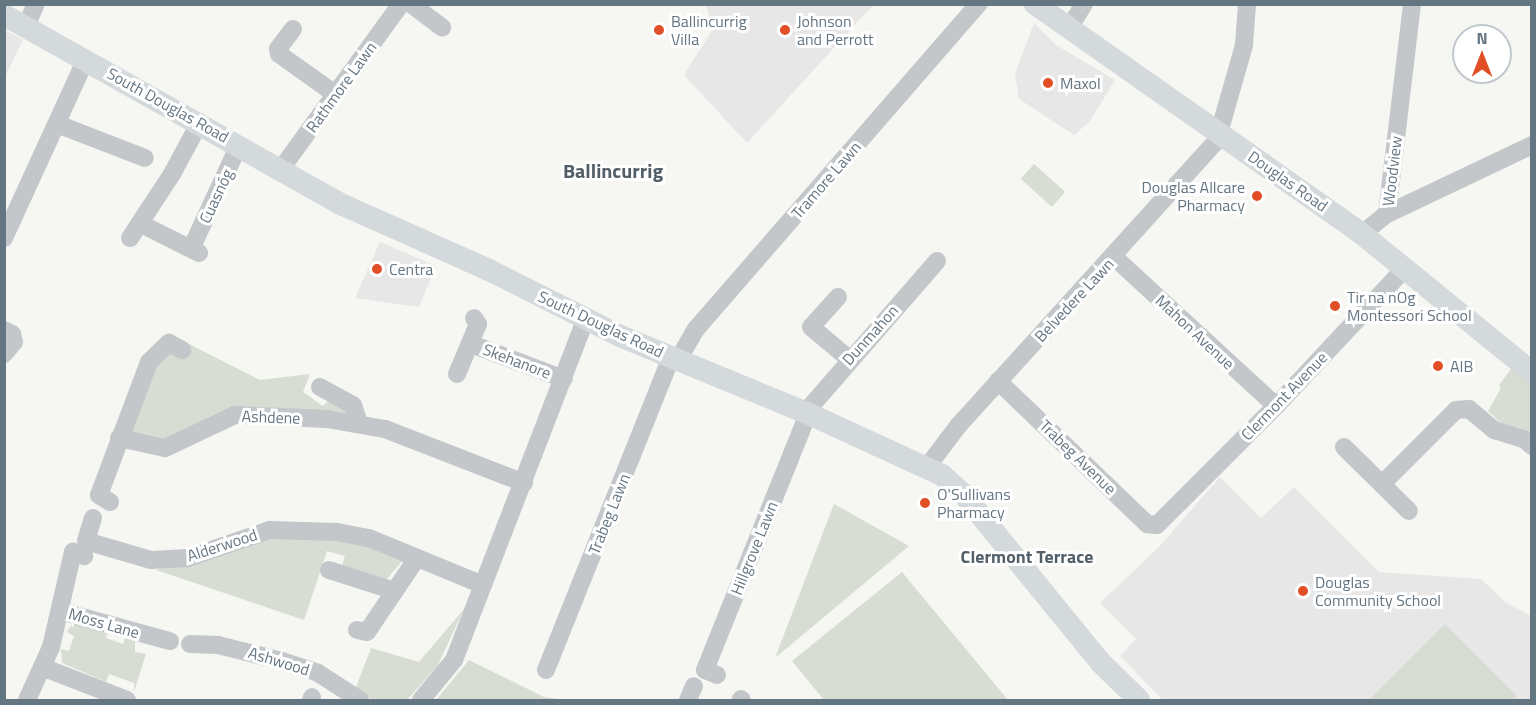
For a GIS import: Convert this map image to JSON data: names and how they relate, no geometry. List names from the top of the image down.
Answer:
{
  "streets": {
    "main road": ["South Douglas Road", "Douglas Road"],
    "street": [
      "Rathmore Lawn",
      "Woodview",
      "Tramore Lawn",
      "Cuasnóg",
      "Belvedere Lawn",
      "Mahon Avenue",
      "Dunmahon",
      "Skehanore",
      "Clermont Avenue",
      "Ashdene",
      "Trabeg Avenue",
      "Trabeg Lawn",
      "Alderwood",
      "Hillgrove Lawn",
      "Moss Lane",
      "Ashwood"
    ]
  },
  "crossings": [
    ["Rathmore Lawn", "South Douglas Road"],
    ["South Douglas Road", "Tramore Lawn"],
    ["South Douglas Road", "Cuasnóg"],
    ["South Douglas Road", "Belvedere Lawn"],
    ["South Douglas Road", "Dunmahon"],
    ["South Douglas Road", "Trabeg Lawn"],
    ["South Douglas Road", "Hillgrove Lawn"],
    ["Tramore Lawn", "Trabeg Lawn"],
    ["Douglas Road", "Belvedere Lawn"],
    ["Douglas Road", "Clermont Avenue"],
    ["Belvedere Lawn", "Mahon Avenue"],
    ["Belvedere Lawn", "Trabeg Avenue"],
    ["Mahon Avenue", "Clermont Avenue"],
    ["Dunmahon", "Hillgrove Lawn"],
    ["Clermont Avenue", "Trabeg Avenue"]
  ],
  "districts": ["Ballincurrig", "Clermont Terrace"],
  "places": [
    "Ballincurrig Villa",
    "Johnson and Perrott",
    "Maxol",
    "Douglas Allcare Pharmacy",
    "Centra",
    "Tir na nOg Montessori School",
    "AIB",
    "O'Sullivans Pharmacy",
    "Douglas Community School"
  ],
  "north": "top"
}
